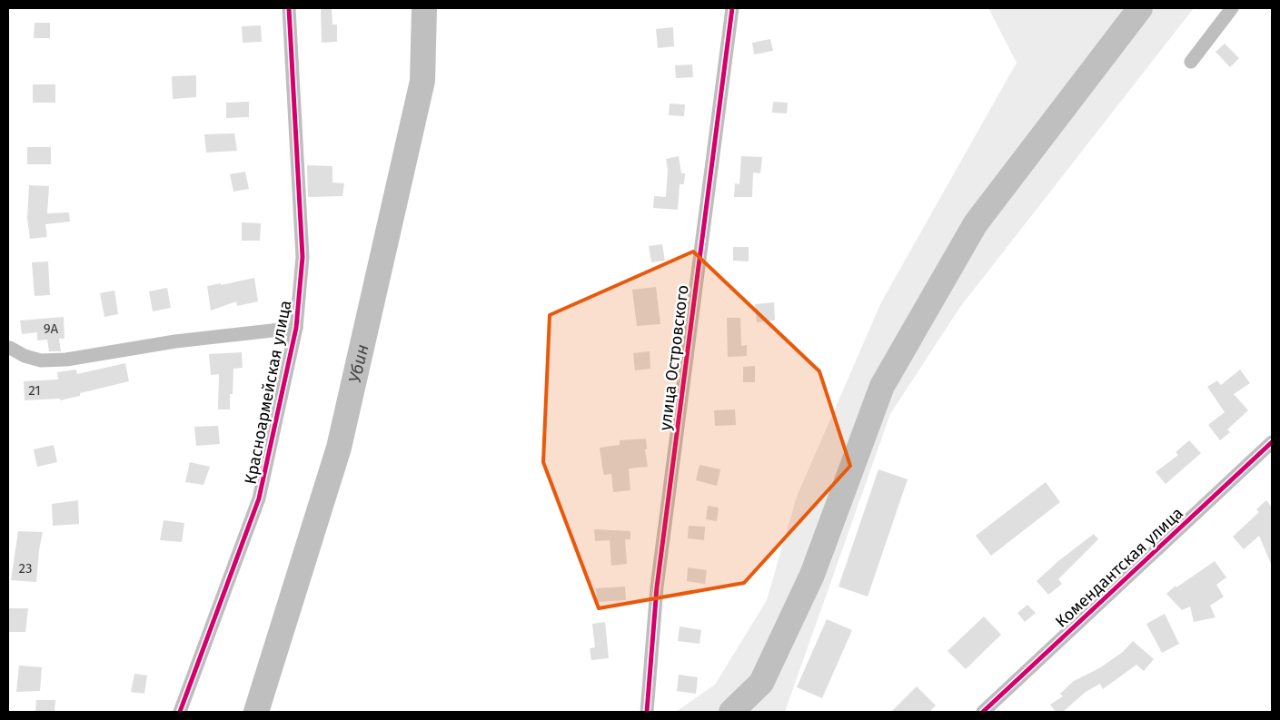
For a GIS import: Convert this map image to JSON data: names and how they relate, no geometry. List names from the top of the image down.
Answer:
{
  "streets": {
    "street": ["улица Островского", "Красноармейская улица", "Комендантская улица"]
  },
  "water": ["Убин"],
  "house_numbers": ["9А", "21", "23"]
}
